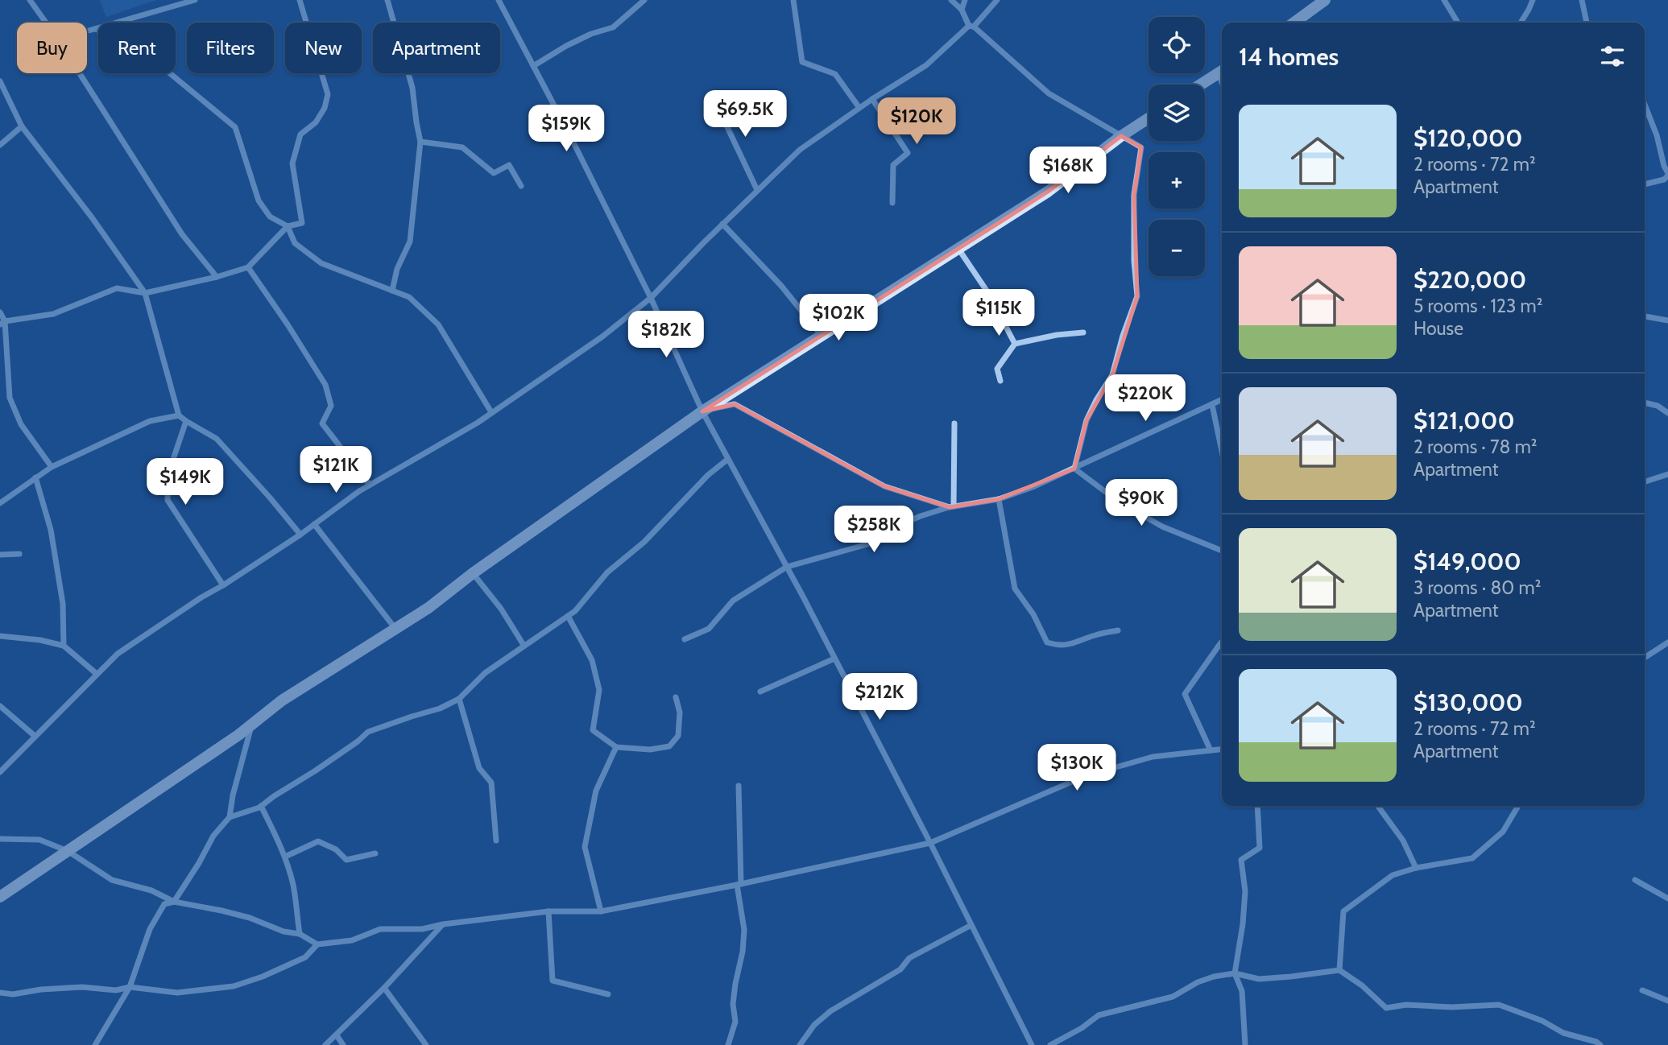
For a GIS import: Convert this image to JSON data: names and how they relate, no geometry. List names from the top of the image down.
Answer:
{
  "page": {
    "map_buttons": ["+", "−"],
    "chip": [
      "Buy",
      "Rent",
      "Filters",
      "New",
      "Apartment"
    ],
    "heading": "14 homes",
    "price": [
      "$69.5K",
      "$120K",
      "$159K",
      "$168K",
      "$115K",
      "$102K",
      "$182K",
      "$220K",
      "$121K",
      "$149K",
      "$90K",
      "$258K",
      "$212K",
      "$130K"
    ],
    "list": [
      {
        "name": "$120,000",
        "note": "2 rooms · 72 m² · Apartment"
      },
      {
        "name": "$220,000",
        "note": "5 rooms · 123 m² · House"
      },
      {
        "name": "$121,000",
        "note": "2 rooms · 78 m² · Apartment"
      },
      {
        "name": "$149,000",
        "note": "3 rooms · 80 m² · Apartment"
      },
      {
        "name": "$130,000",
        "note": "2 rooms · 72 m² · Apartment"
      }
    ]
  }
}
